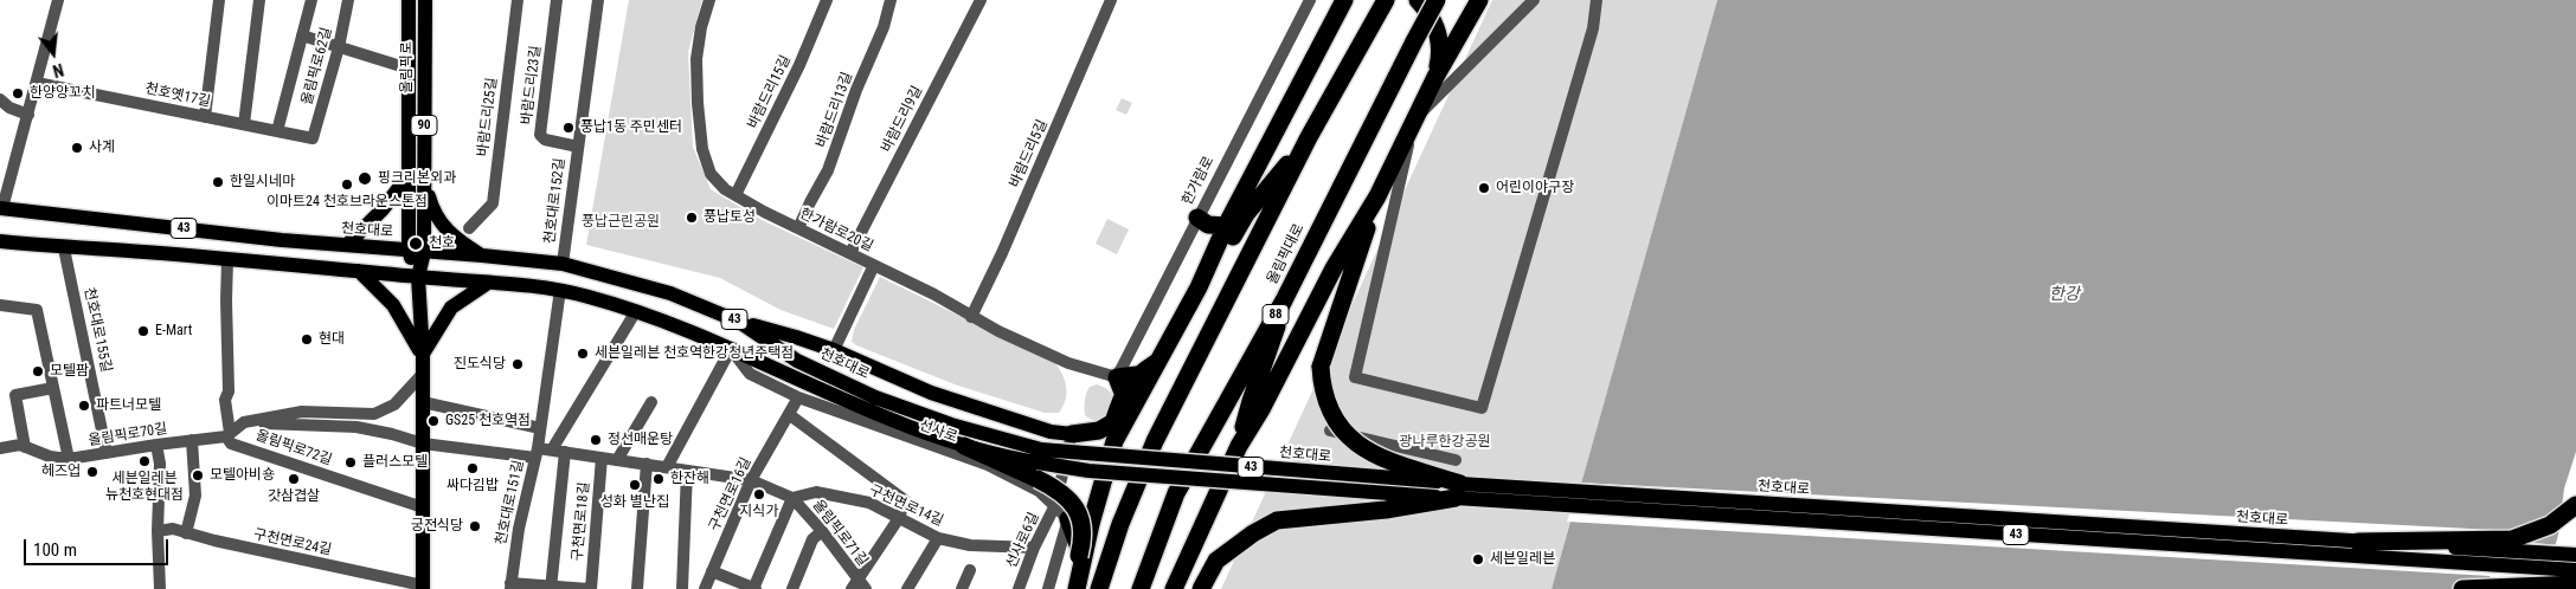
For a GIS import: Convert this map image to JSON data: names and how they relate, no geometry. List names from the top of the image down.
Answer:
{
  "streets": {
    "highway": ["올림픽대로", "88"],
    "main road": [
      "올림픽로",
      "90",
      "43",
      "천호대로"
    ],
    "street": [
      "올림픽로62길",
      "바람드리23길",
      "바람드리15길",
      "천호옛17길",
      "바람드리13길",
      "바람드리25길",
      "바람드리9길",
      "바람드리5길",
      "한가람로",
      "천호대로152길",
      "한가람로20길",
      "천호대로155길",
      "선사로",
      "올림픽로70길",
      "올림픽로72길",
      "구천면로16길",
      "천호대로151길",
      "구천면로14길",
      "구천면로18길",
      "올림픽로71길",
      "선사로6길",
      "구천면로24길"
    ]
  },
  "crossings": [
    ["올림픽로62길", "올림픽로"],
    ["올림픽로62길", "천호옛17길"],
    ["올림픽로", "43"],
    ["올림픽로", "천호대로"],
    ["올림픽로", "올림픽로70길"],
    ["올림픽로", "올림픽로72길"],
    ["올림픽로", "올림픽로71길"],
    ["올림픽로", "구천면로24길"],
    ["바람드리23길", "천호대로152길"],
    ["바람드리15길", "한가람로20길"],
    ["바람드리13길", "한가람로20길"],
    ["바람드리9길", "한가람로20길"],
    ["바람드리5길", "한가람로20길"],
    ["한가람로", "한가람로20길"],
    ["천호대로152길", "천호대로"],
    ["43", "선사로"],
    ["43", "천호대로151길"],
    ["천호대로155길", "올림픽로70길"],
    ["선사로", "구천면로16길"],
    ["선사로", "선사로6길"],
    ["올림픽로70길", "올림픽로72길"],
    ["구천면로16길", "올림픽로71길"],
    ["천호대로151길", "구천면로18길"],
    ["천호대로151길", "올림픽로71길"],
    ["구천면로14길", "올림픽로71길"],
    ["구천면로14길", "선사로6길"],
    ["구천면로18길", "올림픽로71길"]
  ],
  "water": ["한강"],
  "parks": ["풍납근린공원", "광나루한강공원"],
  "places": [
    "한양양꼬치",
    "풍납1동 주민센터",
    "사계",
    "핑크리본외과",
    "한일시네마",
    "이마트24 천호브라운스톤점",
    "어린이야구장",
    "풍납토성",
    "천호",
    "E-Mart",
    "현대",
    "세븐일레븐 천호역한강청년주택점",
    "진도식당",
    "모텔팜",
    "파트너모텔",
    "GS25 천호역점",
    "정선매운탕",
    "세븐일레븐 뉴천호현대점",
    "플러스모텔",
    "싸다김밥",
    "헤즈업",
    "모텔아비숑",
    "갓삼겹살",
    "한잔해",
    "성화 별난집",
    "지식가",
    "궁전식당",
    "세븐일레븐"
  ],
  "scale_bar": "100 m",
  "north": "bottom"
}
